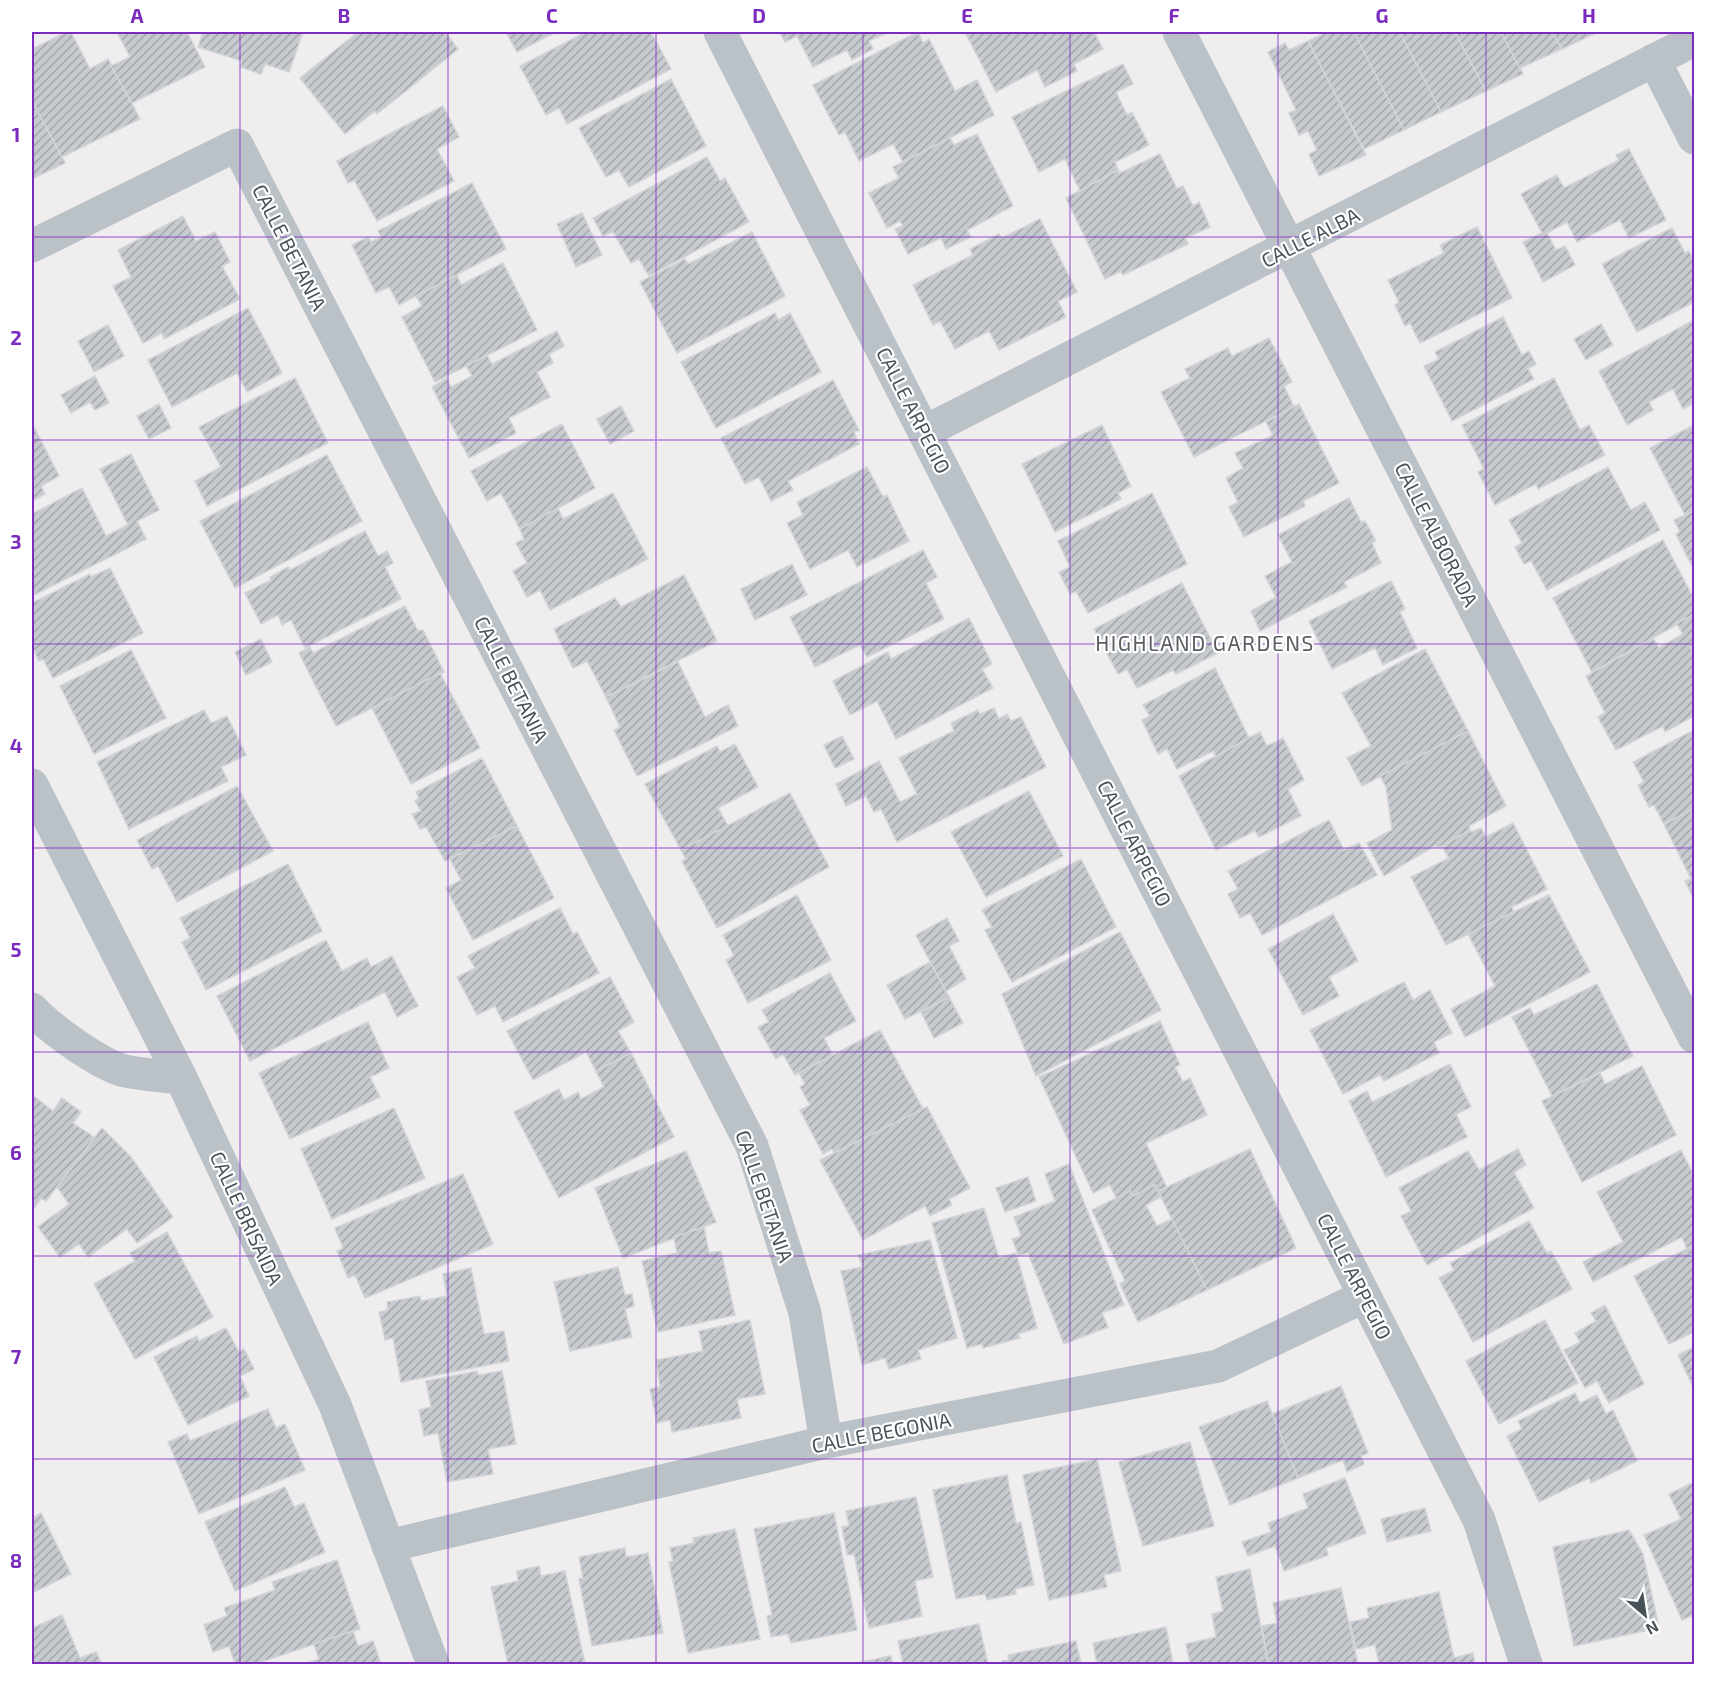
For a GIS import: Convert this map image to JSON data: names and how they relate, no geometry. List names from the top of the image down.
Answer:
{
  "streets": {
    "street": [
      "CALLE ALBA",
      "CALLE BETANIA",
      "CALLE ARPEGIO",
      "CALLE ALBORADA",
      "CALLE BRISAIDA",
      "CALLE BEGONIA"
    ]
  },
  "crossings": [
    ["CALLE ALBA", "CALLE ARPEGIO"],
    ["CALLE ALBA", "CALLE ALBORADA"],
    ["CALLE BETANIA", "CALLE BEGONIA"],
    ["CALLE ARPEGIO", "CALLE BEGONIA"],
    ["CALLE BRISAIDA", "CALLE BEGONIA"]
  ],
  "districts": ["HIGHLAND GARDENS"],
  "north": "bottom right",
  "grid": {
    "columns": [
      "A",
      "B",
      "C",
      "D",
      "E",
      "F",
      "G",
      "H"
    ],
    "rows": [
      "1",
      "2",
      "3",
      "4",
      "5",
      "6",
      "7",
      "8"
    ]
  }
}
